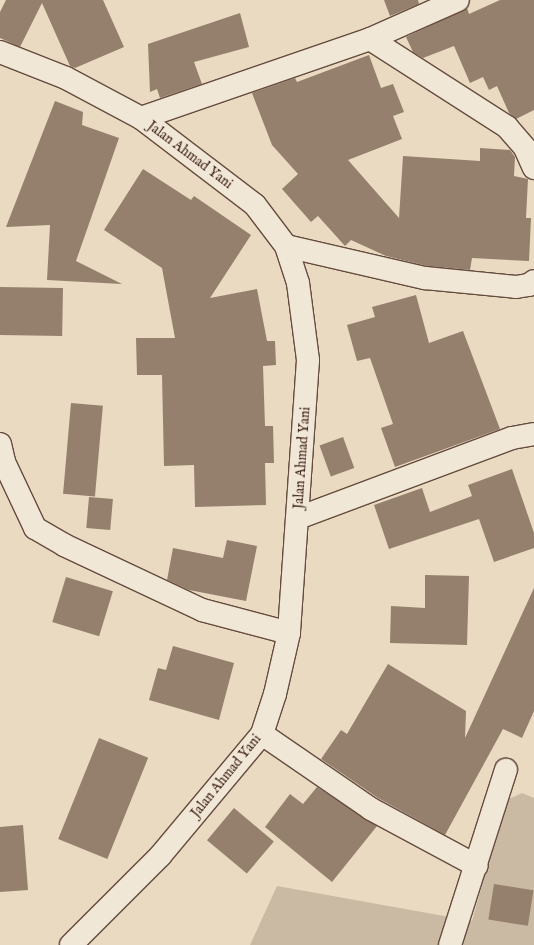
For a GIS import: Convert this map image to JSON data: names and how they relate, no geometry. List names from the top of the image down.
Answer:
{
  "streets": {
    "street": ["Jalan Ahmad Yani"]
  }
}
